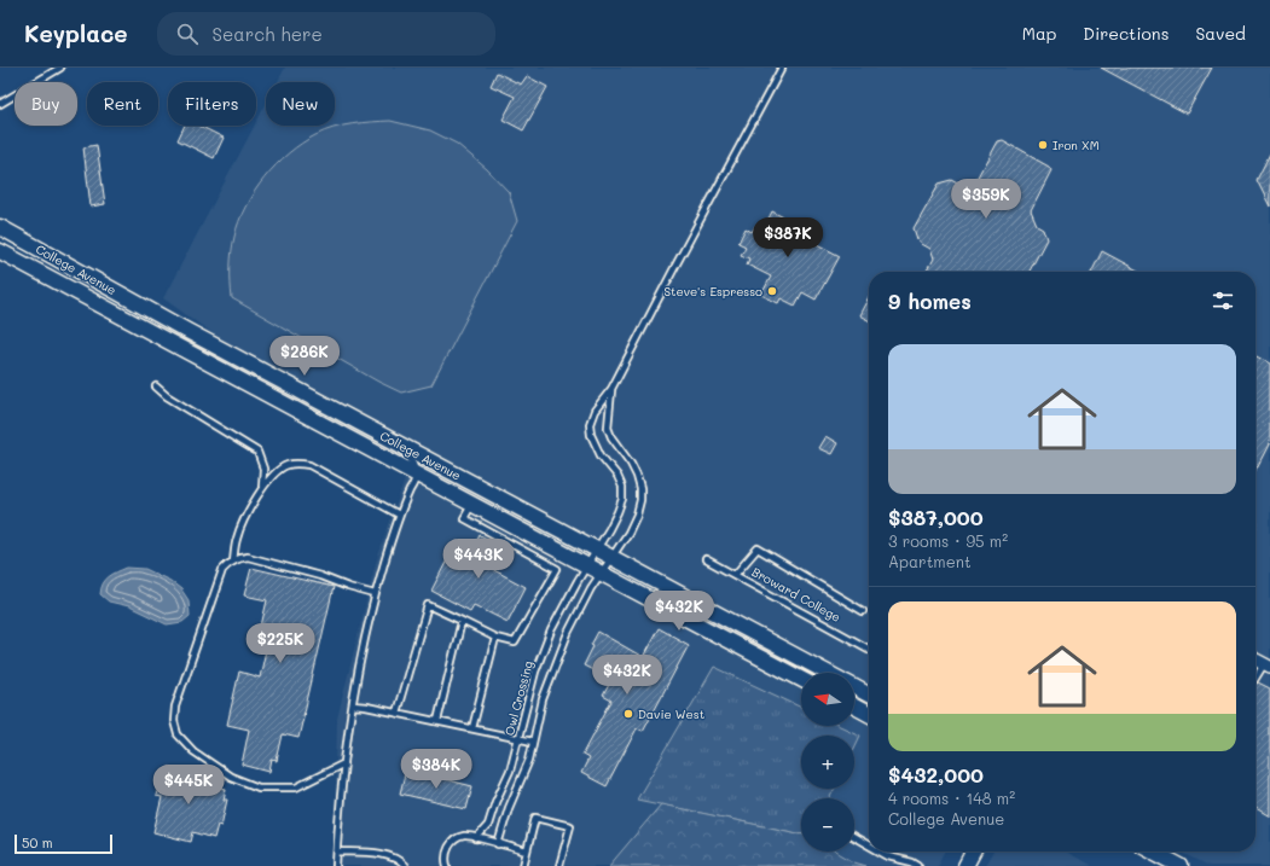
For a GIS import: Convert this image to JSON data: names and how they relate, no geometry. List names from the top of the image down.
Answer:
{
  "streets": {
    "street": ["College Avenue"],
    "lane": ["Broward College", "Owl Crossing"]
  },
  "crossings": [
    ["College Avenue", "Owl Crossing"]
  ],
  "places": ["Iron XM", "Steve's Espresso", "Davie West"],
  "scale_bar": "50 m",
  "north": "left",
  "page": {
    "header": "Keyplace",
    "search": "Search here",
    "nav": ["Map", "Directions", "Saved"],
    "chip": [
      "Buy",
      "Rent",
      "Filters",
      "New"
    ],
    "price": [
      "$359K",
      "$387K",
      "$286K",
      "$443K",
      "$432K",
      "$225K",
      "$432K",
      "$384K",
      "$445K"
    ],
    "heading": "9 homes",
    "list": [
      {
        "name": "$387,000",
        "note": "3 rooms · 95 m² · Apartment"
      },
      {
        "name": "$432,000",
        "note": "4 rooms · 148 m² · College Avenue"
      }
    ],
    "map_buttons": ["+", "−"],
    "scale": "50 m"
  }
}
